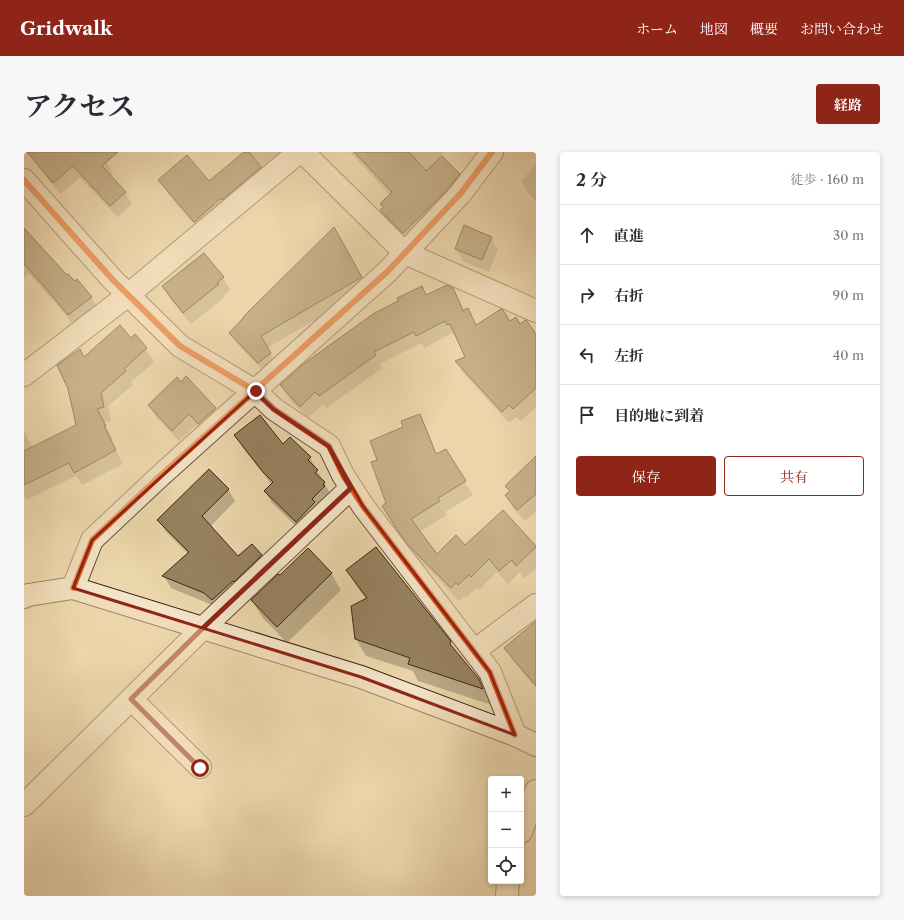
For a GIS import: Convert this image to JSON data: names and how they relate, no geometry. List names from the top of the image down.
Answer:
{
  "page": {
    "header": "Gridwalk",
    "nav": [
      "ホーム",
      "地図",
      "概要",
      "お問い合わせ"
    ],
    "title": "アクセス",
    "buttons": [
      "経路",
      ["保存", "共有"]
    ],
    "heading": ["2 分", "徒歩 · 160 m"],
    "list": [
      ["直進", "30 m"],
      ["右折", "90 m"],
      ["左折", "40 m"],
      "目的地に到着"
    ],
    "map_buttons": ["+", "−"]
  }
}
